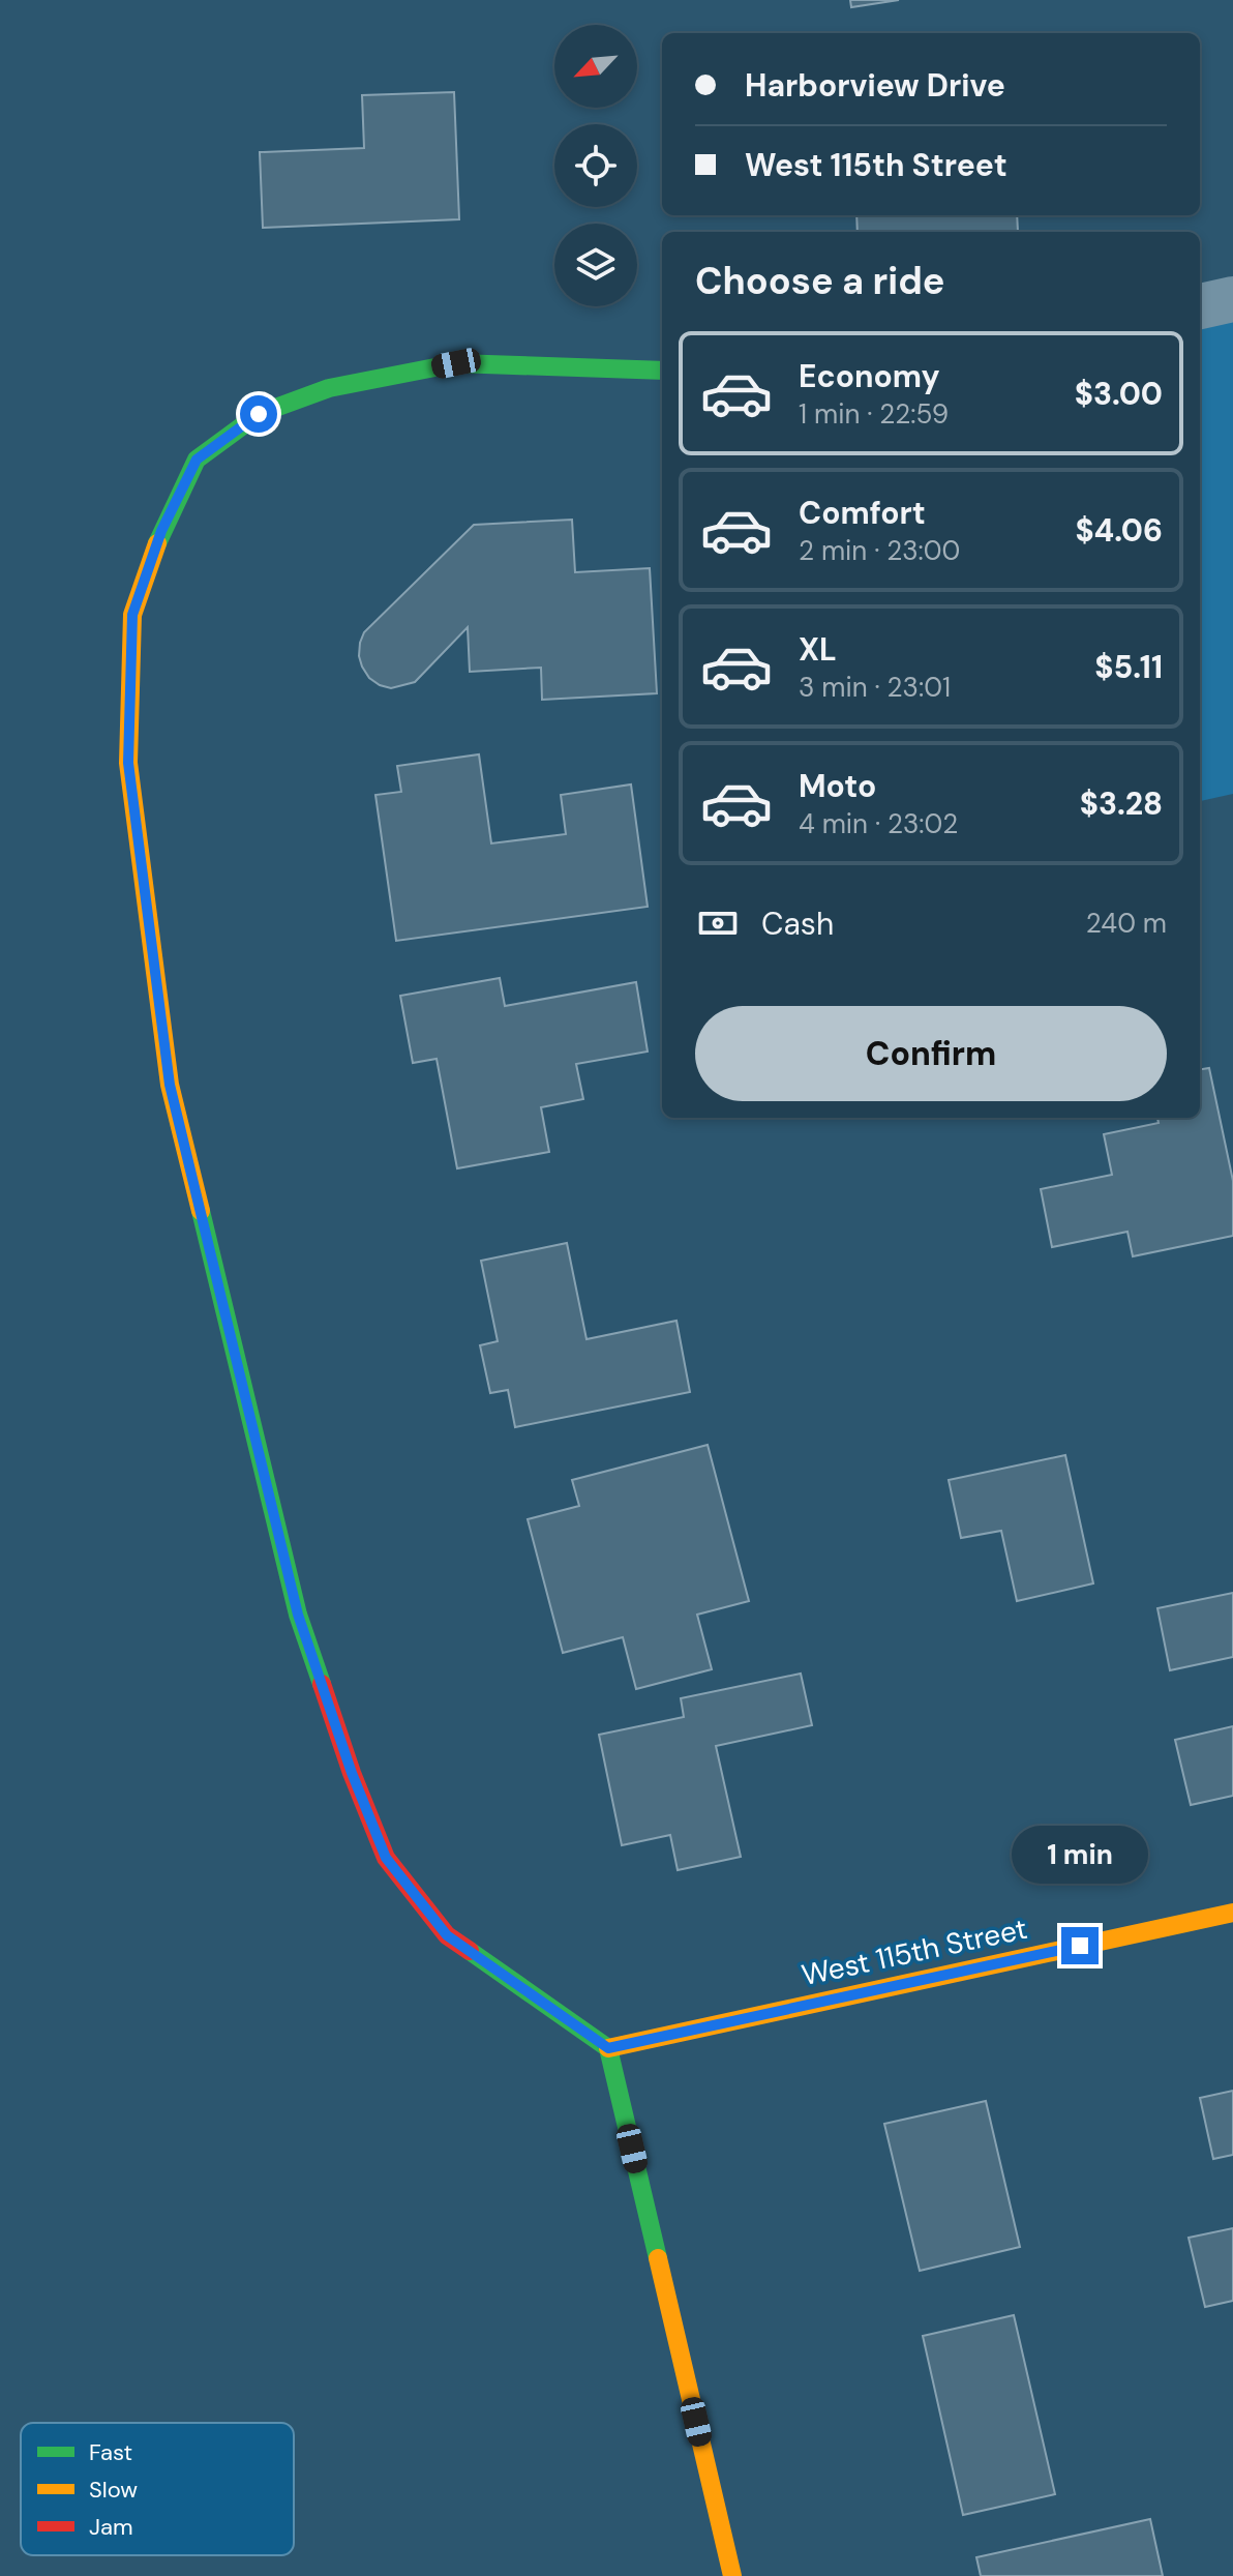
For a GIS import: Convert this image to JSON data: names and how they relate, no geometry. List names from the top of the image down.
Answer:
{
  "streets": {
    "street": ["West 115th Street"]
  },
  "legend": ["Fast", "Slow", "Jam"],
  "north": "bottom left",
  "page": {
    "banner": ["Harborview Drive", "West 115th Street"],
    "heading": "Choose a ride",
    "list": [
      {
        "name": "Economy",
        "note": "1 min · 22:59",
        "value": "$3.00"
      },
      {
        "name": "Comfort",
        "note": "2 min · 23:00",
        "value": "$4.06"
      },
      {
        "name": "XL",
        "note": "3 min · 23:01",
        "value": "$5.11"
      },
      {
        "name": "Moto",
        "note": "4 min · 23:02",
        "value": "$3.28"
      }
    ],
    "pay": ["Cash", "240 m"],
    "buttons": "Confirm",
    "bubble": "1 min"
  }
}
